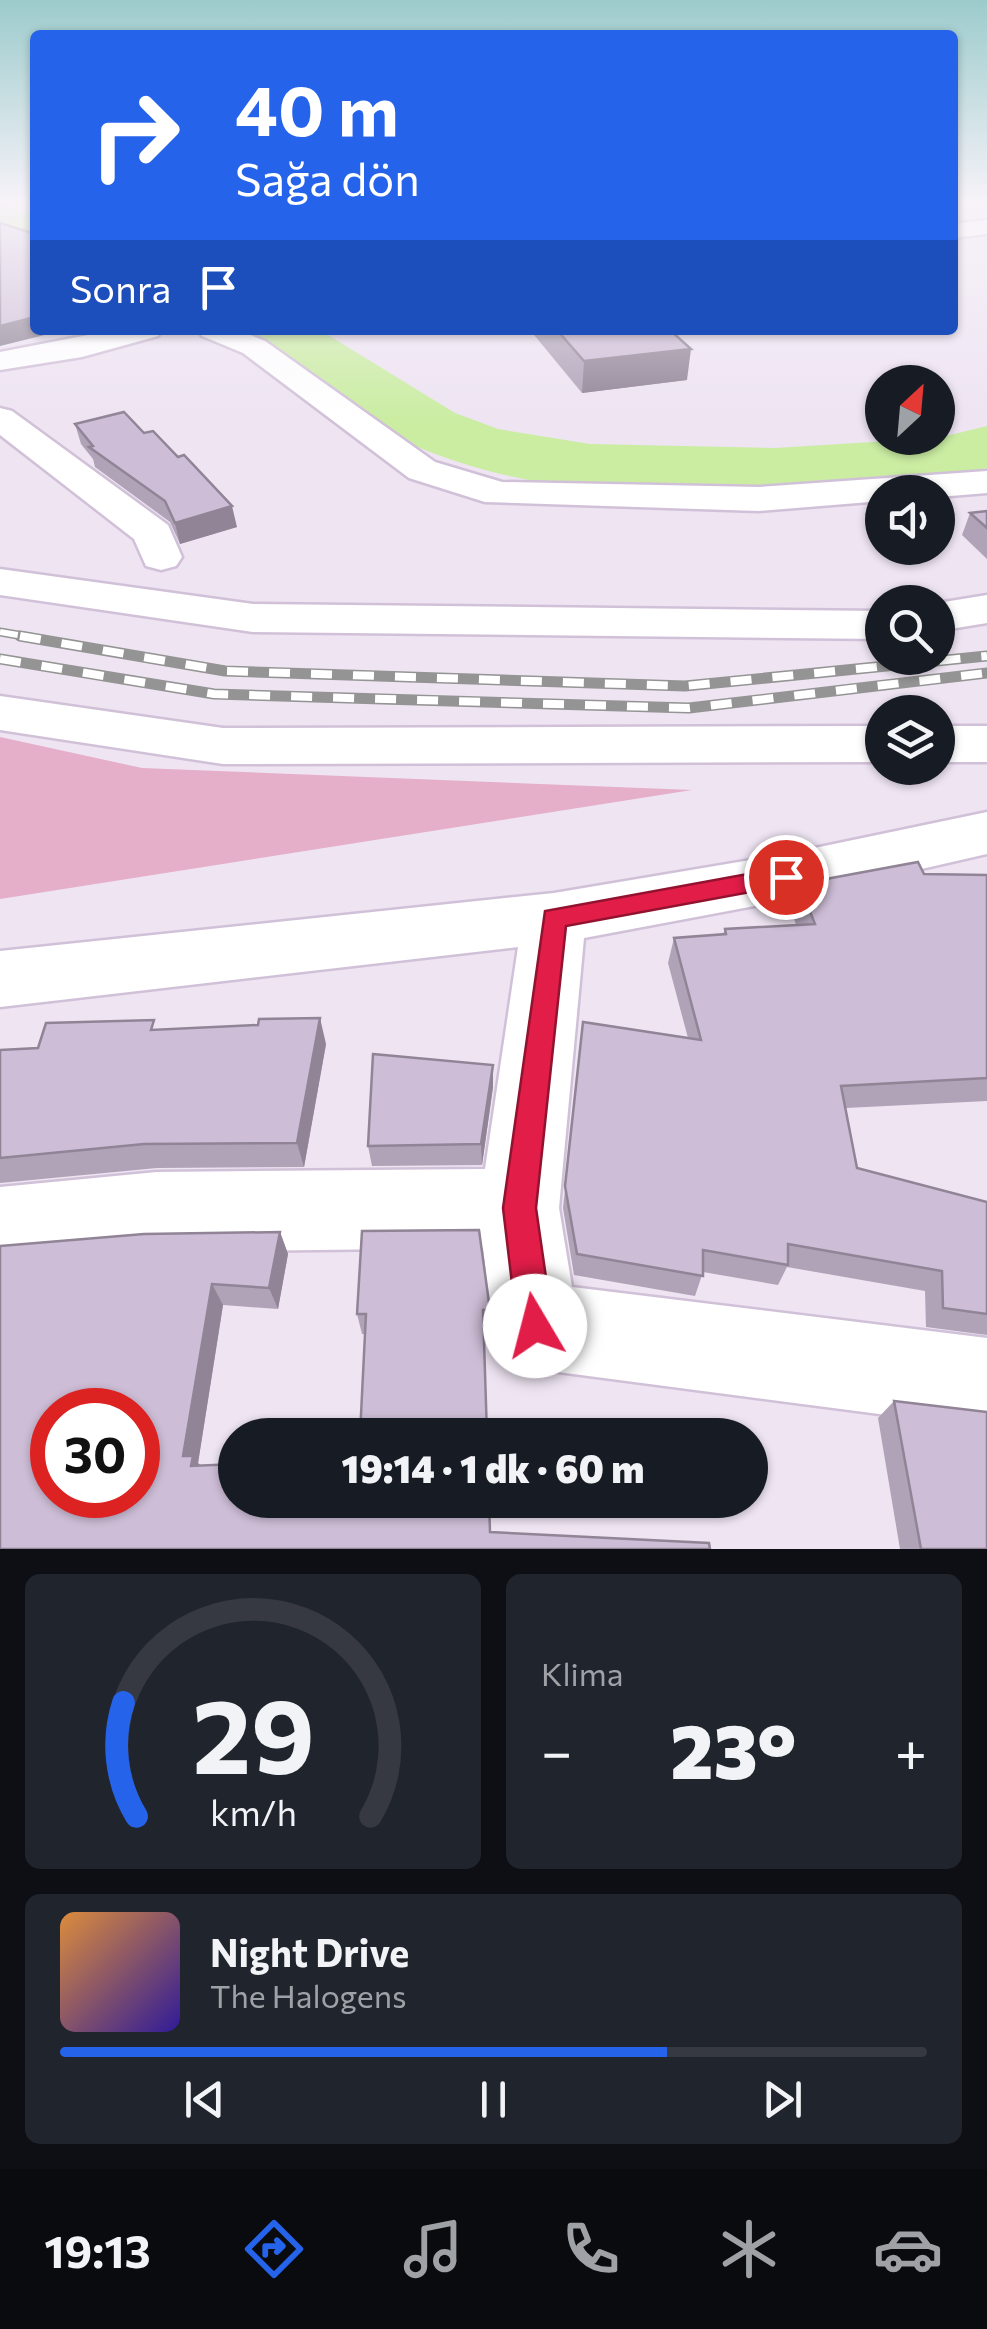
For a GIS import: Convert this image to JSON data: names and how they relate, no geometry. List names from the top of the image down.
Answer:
{
  "north": "top right",
  "page": {
    "turn": ["40 m", "Sağa dön"],
    "then": "Sonra",
    "limit": "30",
    "trip": "19:14 · 1 dk · 60 m",
    "tile": "Klima",
    "heat": ["−", "23°", "+"],
    "song": ["Night Drive", "The Halogens"],
    "tabs": "19:13",
    "gauge": ["29", "km/h"]
  }
}
